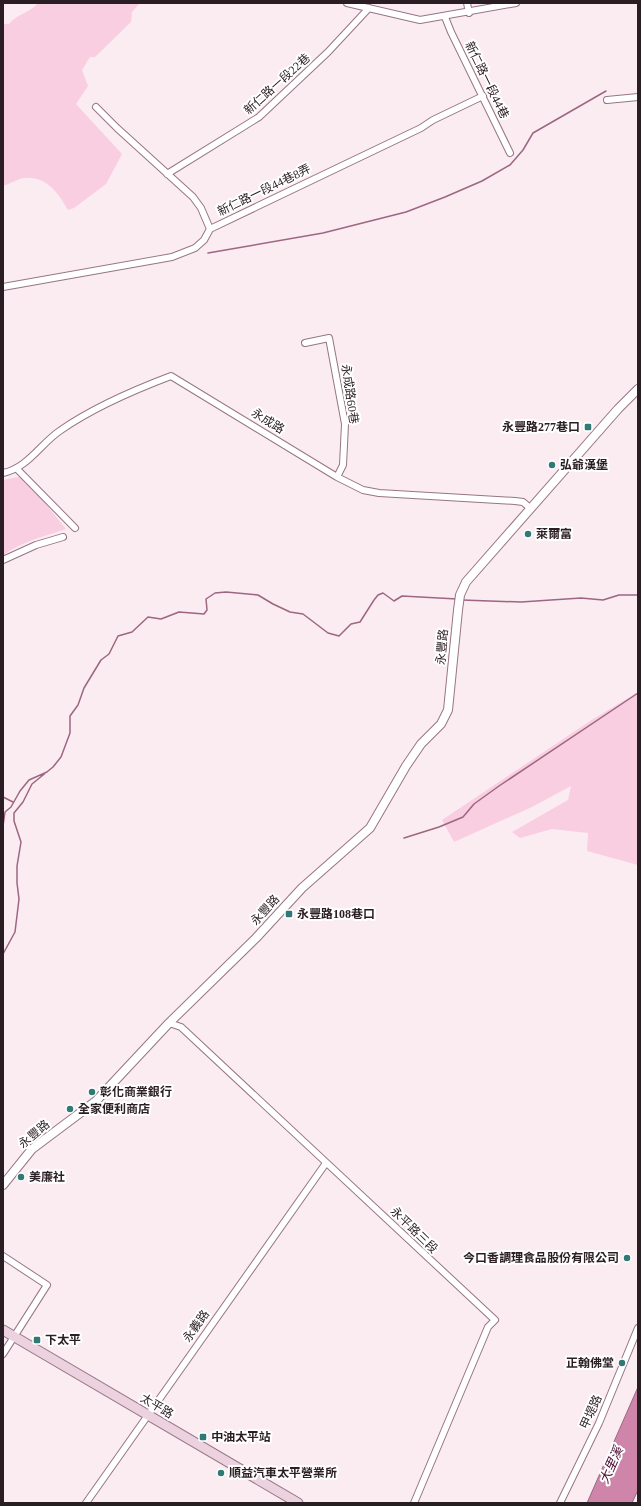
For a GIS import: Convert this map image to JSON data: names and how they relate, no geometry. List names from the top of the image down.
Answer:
{
  "streets": {
    "main road": ["太平路"],
    "street": [
      "新仁路一段44巷",
      "新仁路一段22巷",
      "新仁路一段44巷8弄",
      "永成路60巷",
      "永成路",
      "永豐路",
      "永平路三段",
      "永義路",
      "甲堤路"
    ]
  },
  "crossings": [
    ["新仁路一段44巷", "新仁路一段44巷8弄"],
    ["永成路60巷", "永成路"],
    ["永成路", "永豐路"],
    ["永豐路", "永平路三段"],
    ["永平路三段", "永義路"],
    ["永義路", "太平路"]
  ],
  "water": ["大里溪"],
  "places": {
    "transit": [
      "永豐路277巷口",
      "永豐路108巷口",
      "下太平",
      "中油太平站"
    ],
    "other": [
      "弘爺漢堡",
      "萊爾富",
      "彰化商業銀行",
      "全家便利商店",
      "美廉社",
      "今口香調理食品股份有限公司",
      "正翰佛堂",
      "順益汽車太平營業所"
    ]
  }
}
